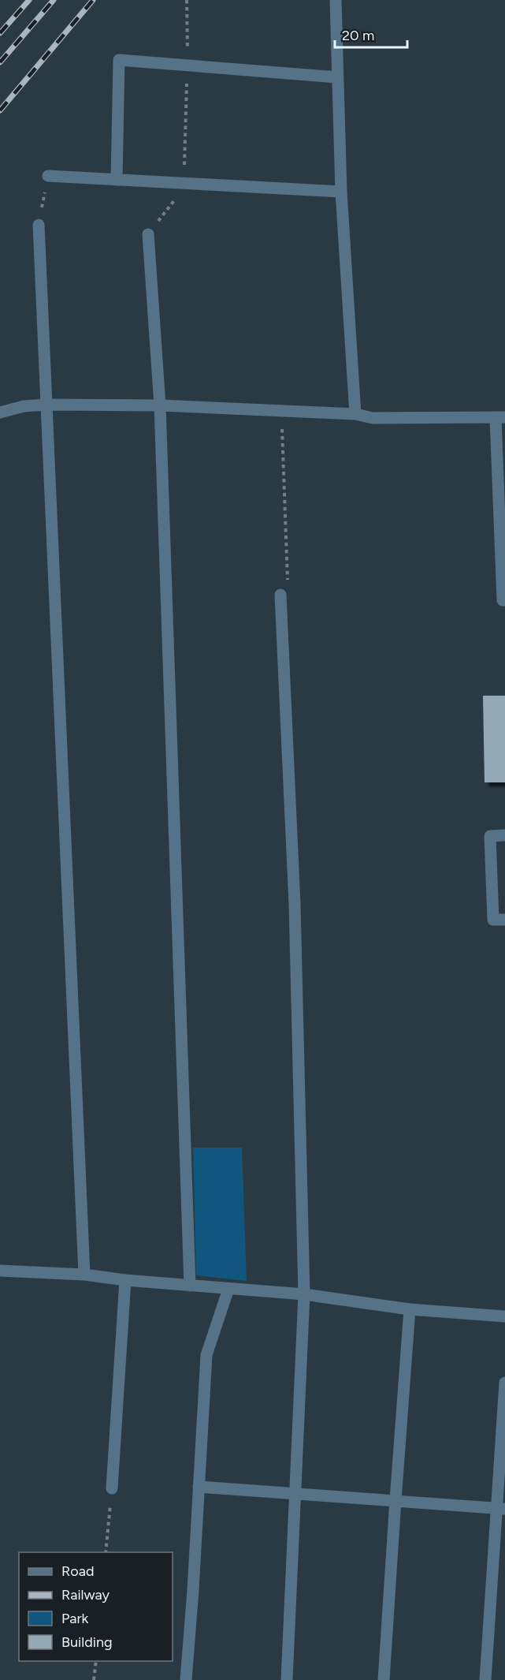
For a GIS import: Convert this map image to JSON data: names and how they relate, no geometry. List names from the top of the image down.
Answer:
{
  "legend": [
    "Road",
    "Railway",
    "Park",
    "Building"
  ],
  "scale_bar": "20 m"
}
